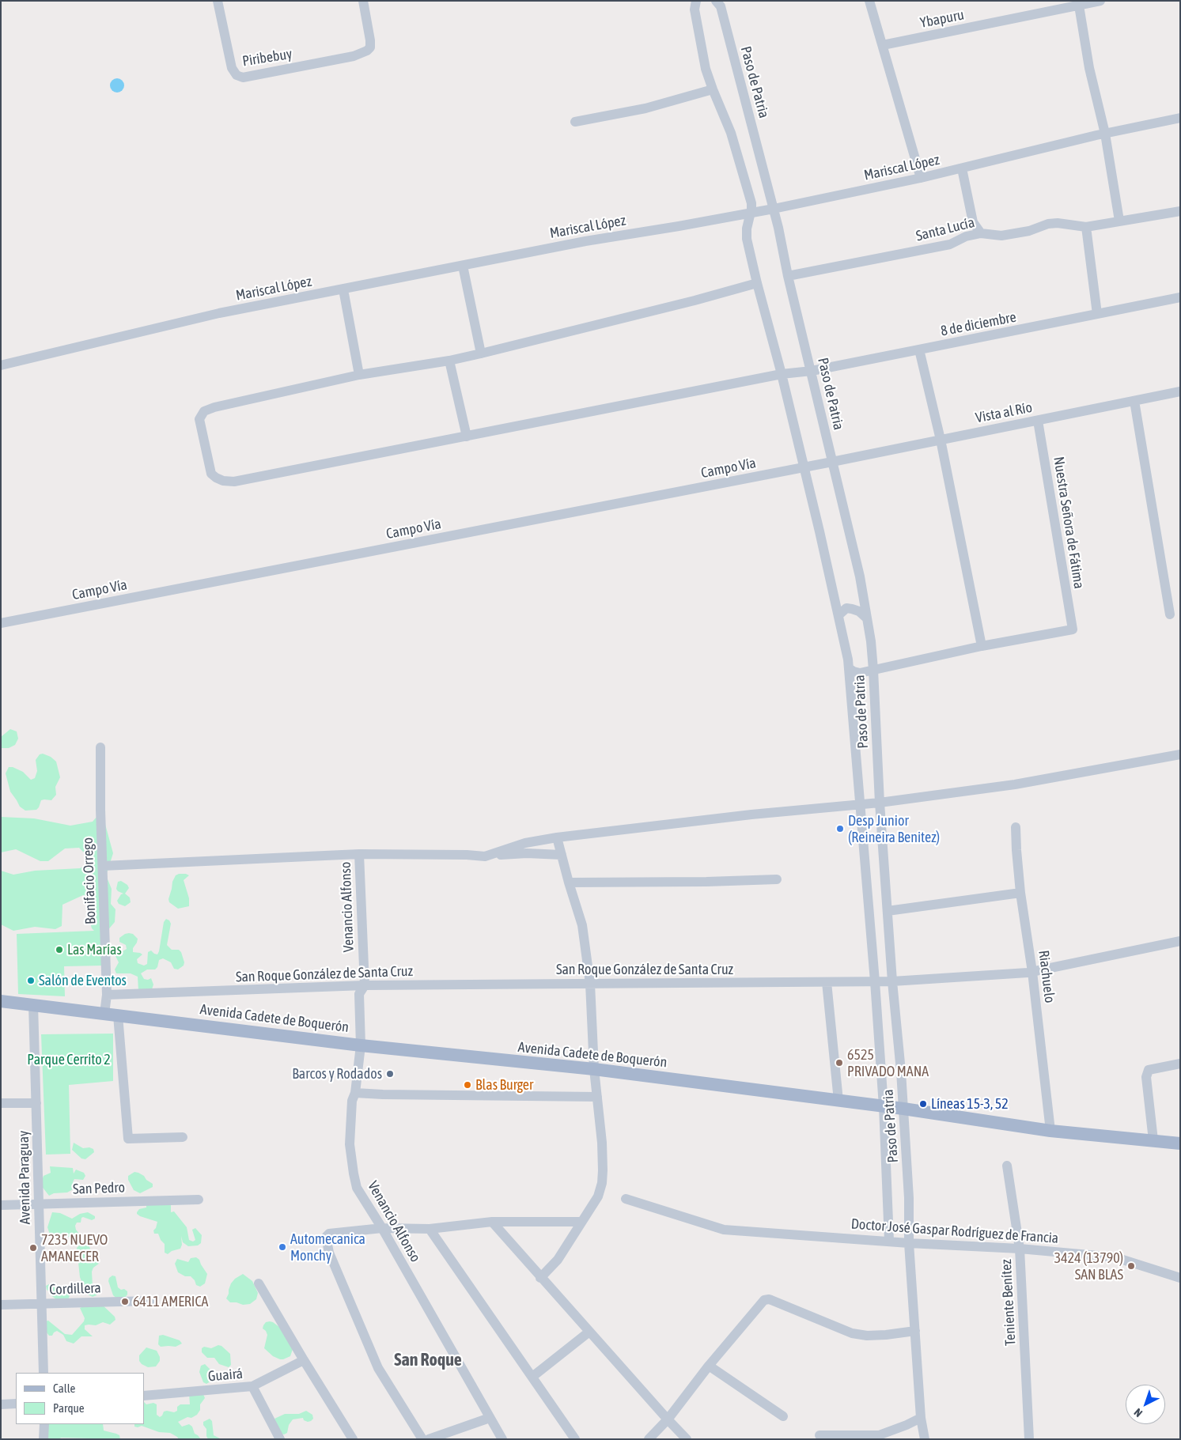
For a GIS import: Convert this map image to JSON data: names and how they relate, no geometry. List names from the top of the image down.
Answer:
{
  "streets": {
    "main road": ["Avenida Cadete de Boquerón"],
    "street": [
      "Ybapuru",
      "Piribebuy",
      "Paso de Patria",
      "Mariscal López",
      "Santa Lucía",
      "8 de diciembre",
      "Vista al Río",
      "Campo Vía",
      "Nuestra Señora de Fátima",
      "Bonifacio Orrego",
      "Venancio Alfonso",
      "San Roque González de Santa Cruz",
      "Riachuelo",
      "Avenida Paraguay",
      "San Pedro",
      "Doctor José Gaspar Rodríguez de Francia",
      "Cordillera",
      "Teniente Benítez",
      "Guairá"
    ]
  },
  "crossings": [
    ["Paso de Patria", "Mariscal López"],
    ["Paso de Patria", "Santa Lucía"],
    ["Paso de Patria", "8 de diciembre"],
    ["Paso de Patria", "Vista al Río"],
    ["Paso de Patria", "Campo Vía"],
    ["Paso de Patria", "San Roque González de Santa Cruz"],
    ["Paso de Patria", "Avenida Cadete de Boquerón"],
    ["Paso de Patria", "Doctor José Gaspar Rodríguez de Francia"],
    ["Vista al Río", "Campo Vía"],
    ["Vista al Río", "Nuestra Señora de Fátima"],
    ["Bonifacio Orrego", "San Roque González de Santa Cruz"],
    ["Bonifacio Orrego", "Avenida Cadete de Boquerón"],
    ["Venancio Alfonso", "San Roque González de Santa Cruz"],
    ["Venancio Alfonso", "Avenida Cadete de Boquerón"],
    ["San Roque González de Santa Cruz", "Riachuelo"],
    ["Riachuelo", "Avenida Cadete de Boquerón"],
    ["Avenida Cadete de Boquerón", "Avenida Paraguay"],
    ["Avenida Paraguay", "San Pedro"],
    ["Avenida Paraguay", "Cordillera"],
    ["Doctor José Gaspar Rodríguez de Francia", "Teniente Benítez"]
  ],
  "districts": ["San Roque"],
  "parks": ["Parque Cerrito 2"],
  "places": [
    "Desp Junior (Reineira Benitez)",
    "Las Marías",
    "Salón de Eventos",
    "6525 PRIVADO MANA",
    "Barcos y Rodados",
    "Blas Burger",
    "Líneas 15-3, 52",
    "Automecanica Monchy",
    "7235 NUEVO AMANECER",
    "3424 (13790) SAN BLAS",
    "6411 AMERICA"
  ],
  "legend": ["Calle", "Parque"],
  "north": "bottom left"
}
